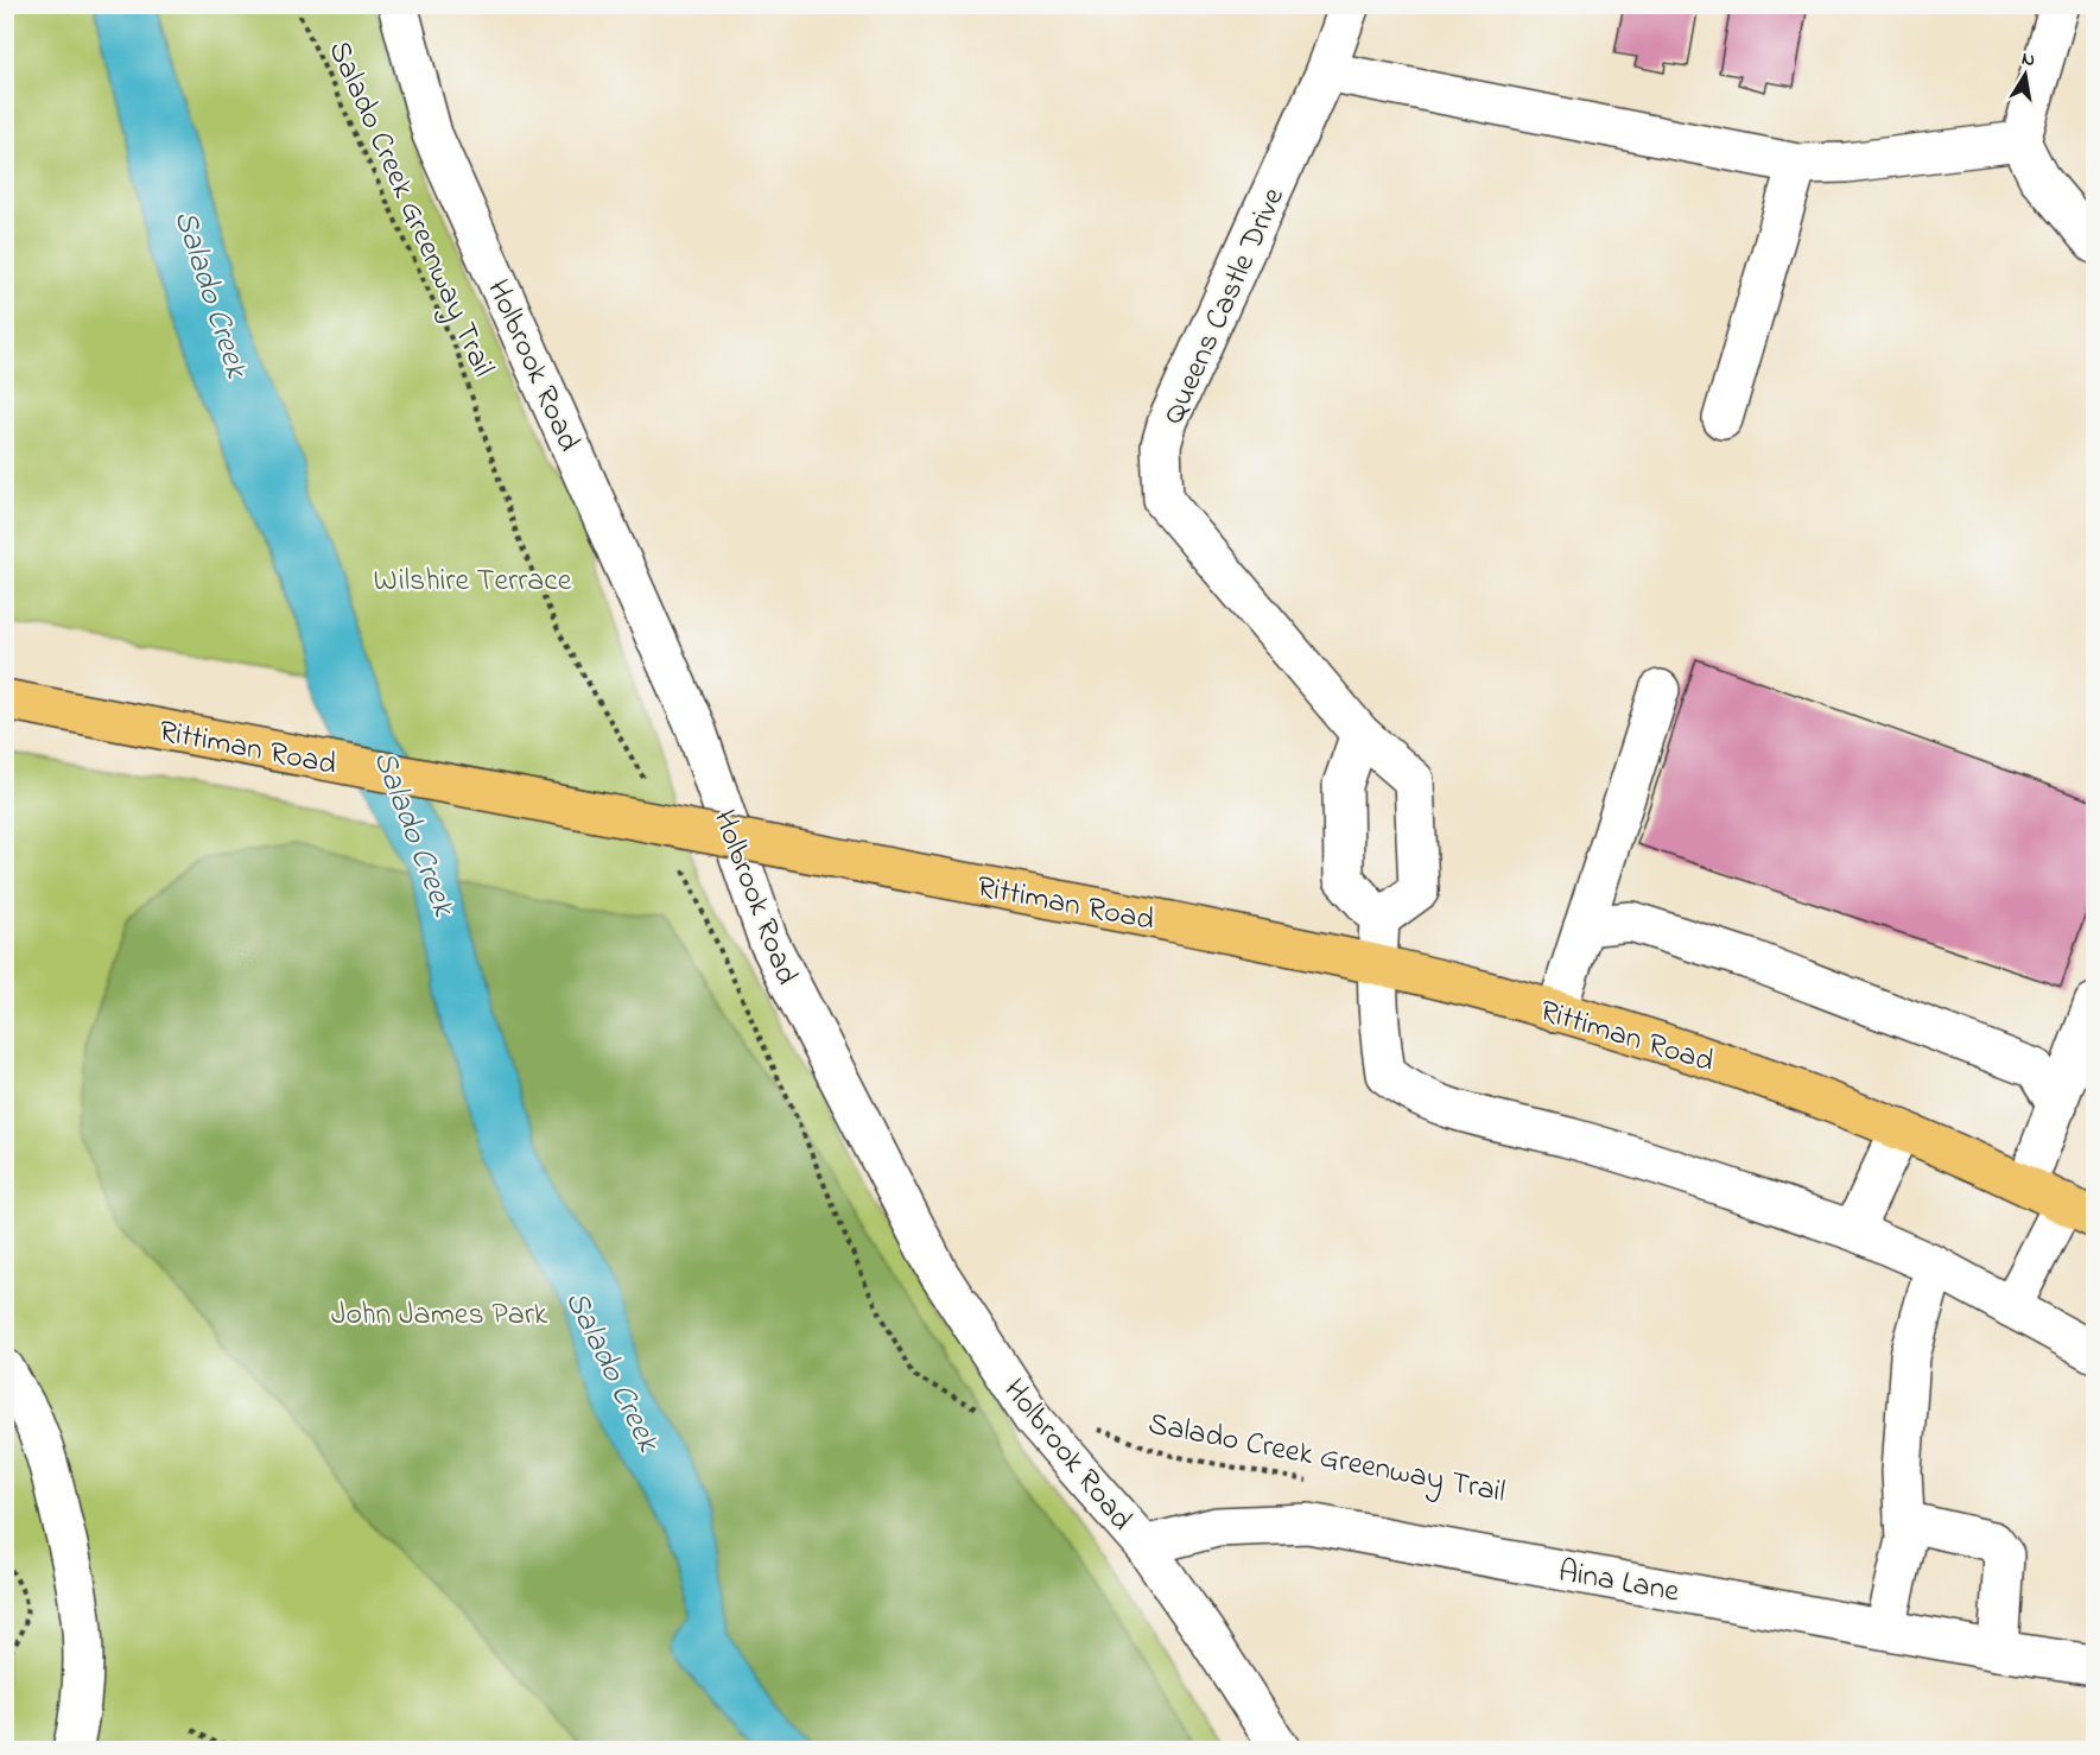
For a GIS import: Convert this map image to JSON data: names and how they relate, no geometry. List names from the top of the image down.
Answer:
{
  "streets": {
    "main road": ["Rittiman Road"],
    "street": ["Queens Castle Drive", "Holbrook Road", "Aina Lane"],
    "path": ["Salado Creek Greenway Trail"]
  },
  "crossings": [
    ["Holbrook Road", "Aina Lane"]
  ],
  "water": ["Salado Creek"],
  "parks": ["Wilshire Terrace", "John James Park"],
  "north": "top"
}
